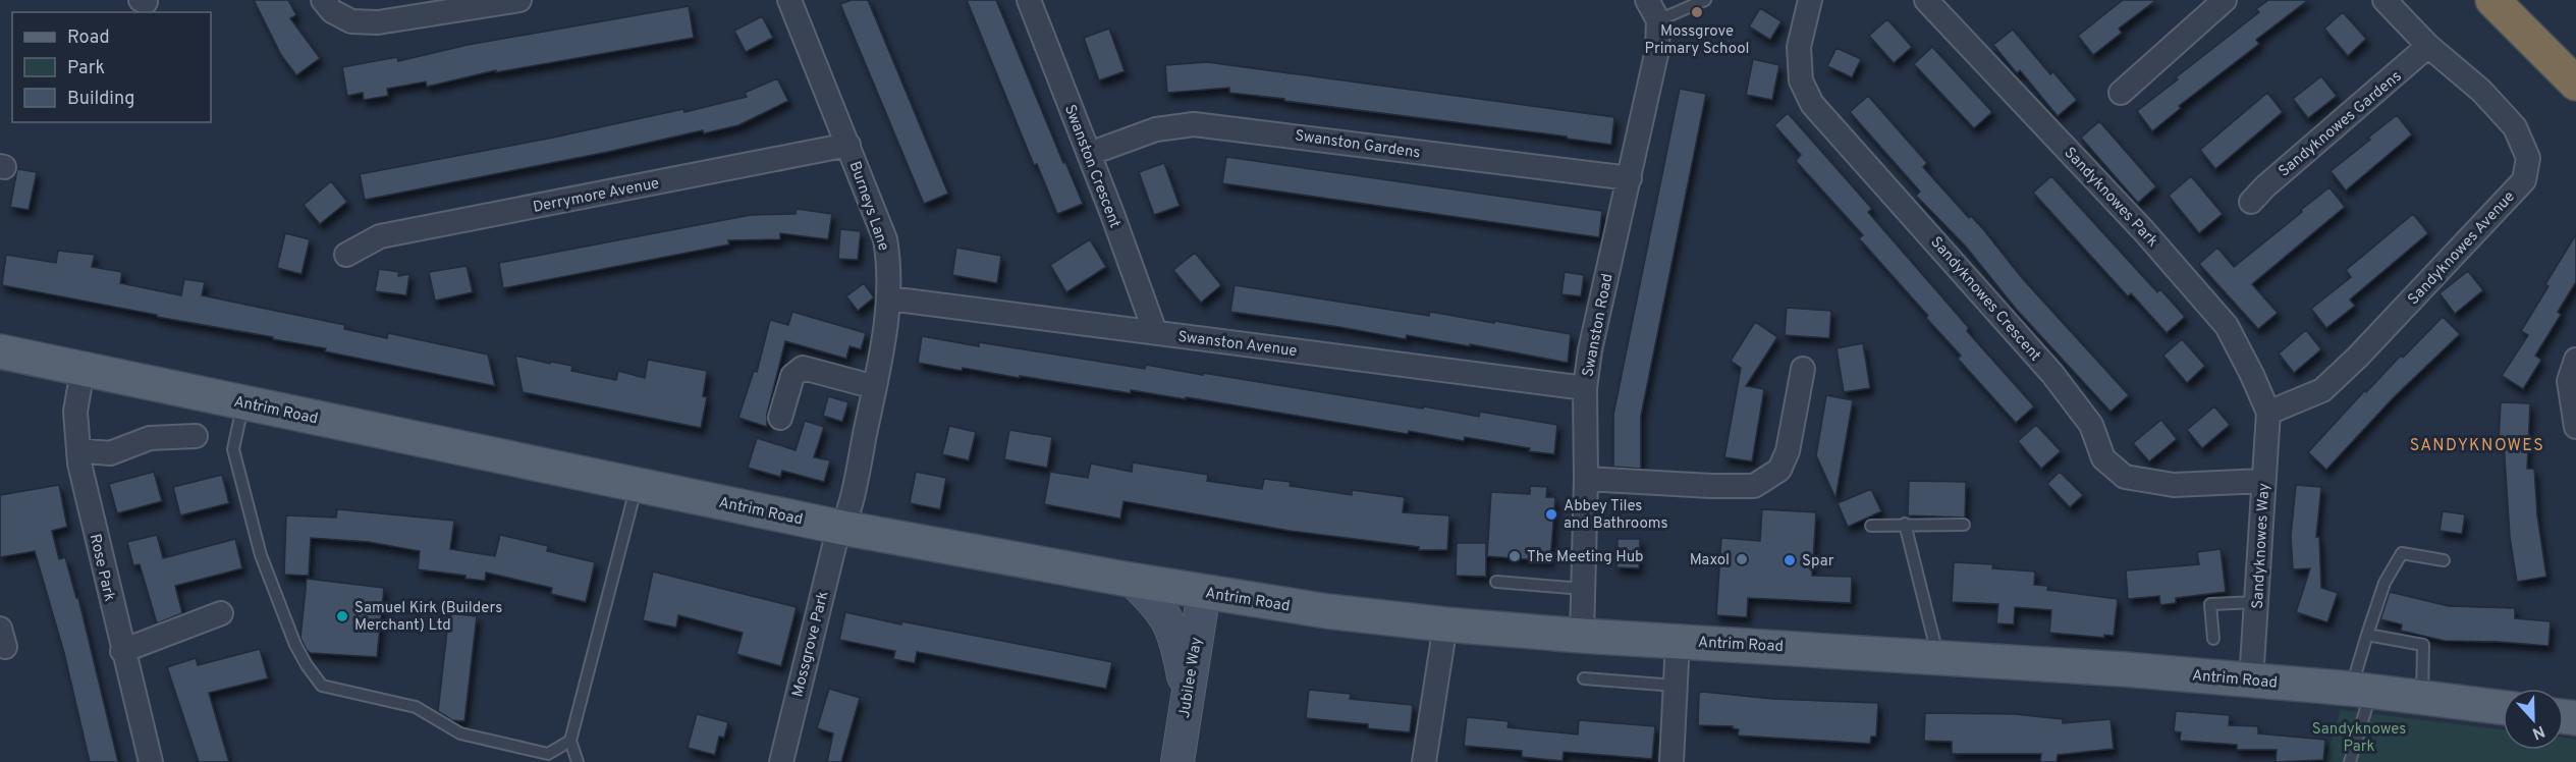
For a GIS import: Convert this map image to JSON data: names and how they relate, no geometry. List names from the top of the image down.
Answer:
{
  "streets": {
    "main road": ["Antrim Road"],
    "street": [
      "Sandyknowes Gardens",
      "Swanston Gardens",
      "Swanston Crescent",
      "Derrymore Avenue",
      "Sandyknowes Park",
      "Burneys Lane",
      "Sandyknowes Avenue",
      "Sandyknowes Crescent",
      "Swanston Road",
      "Swanston Avenue",
      "Sandyknowes Way",
      "Rose Park",
      "Mossgrove Park",
      "Jubilee Way"
    ]
  },
  "crossings": [
    ["Sandyknowes Gardens", "Sandyknowes Avenue"],
    ["Swanston Gardens", "Swanston Crescent"],
    ["Swanston Gardens", "Swanston Road"],
    ["Swanston Crescent", "Swanston Avenue"],
    ["Derrymore Avenue", "Burneys Lane"],
    ["Sandyknowes Park", "Sandyknowes Avenue"],
    ["Sandyknowes Park", "Sandyknowes Way"],
    ["Burneys Lane", "Swanston Avenue"],
    ["Burneys Lane", "Antrim Road"],
    ["Burneys Lane", "Mossgrove Park"],
    ["Sandyknowes Avenue", "Sandyknowes Way"],
    ["Sandyknowes Crescent", "Sandyknowes Way"],
    ["Swanston Road", "Swanston Avenue"],
    ["Swanston Road", "Antrim Road"],
    ["Antrim Road", "Sandyknowes Way"],
    ["Antrim Road", "Rose Park"],
    ["Antrim Road", "Mossgrove Park"],
    ["Antrim Road", "Jubilee Way"]
  ],
  "districts": ["SANDYKNOWES"],
  "parks": ["Sandyknowes Park"],
  "places": [
    "Mossgrove Primary School",
    "Abbey Tiles and Bathrooms",
    "The Meeting Hub",
    "Maxol",
    "Spar",
    "Samuel Kirk (Builders Merchant) Ltd"
  ],
  "legend": ["Road", "Park", "Building"],
  "north": "bottom"
}
